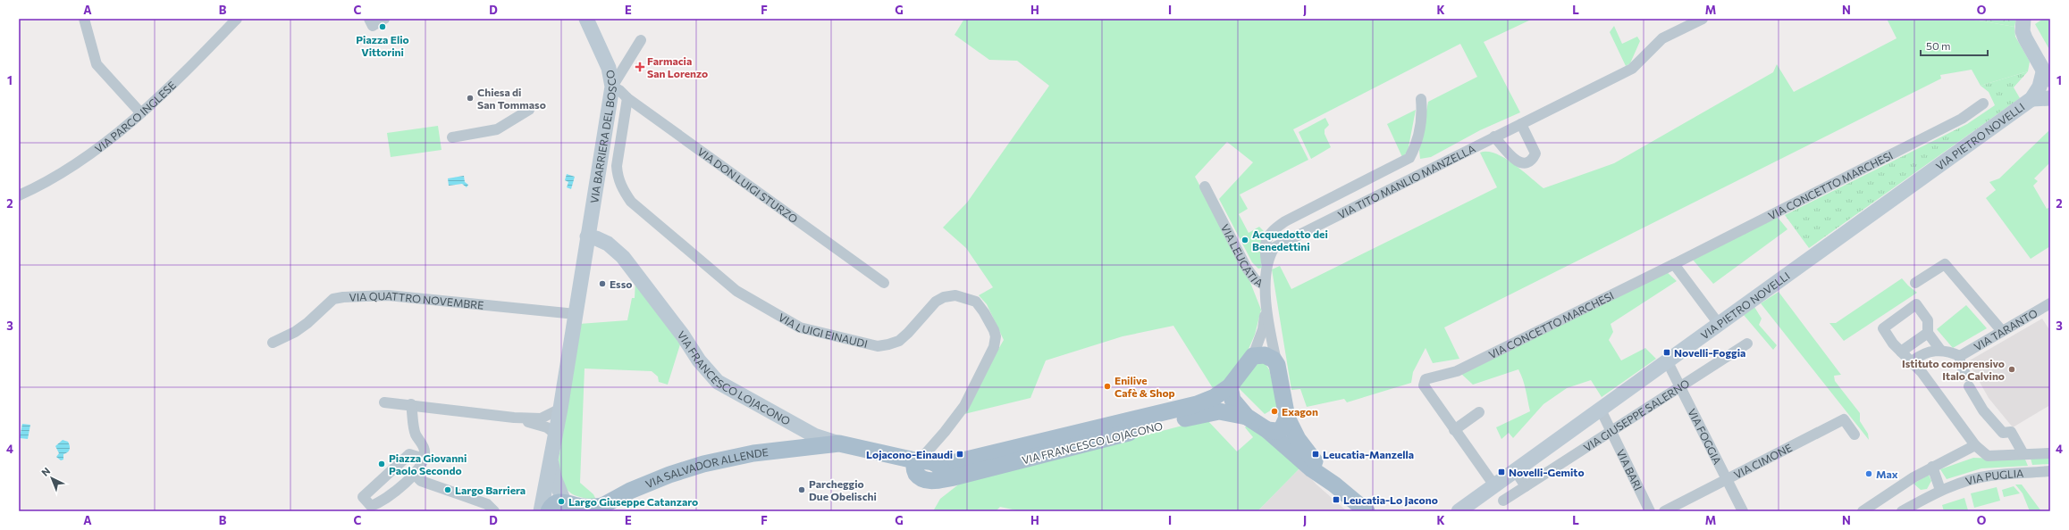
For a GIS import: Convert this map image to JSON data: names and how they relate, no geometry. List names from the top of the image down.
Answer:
{
  "streets": {
    "main road": [
      "VIA BARRIERA DEL BOSCO",
      "VIA PIETRO NOVELLI",
      "VIA FRANCESCO LOJACONO",
      "VIA SALVADOR ALLENDE"
    ],
    "street": [
      "VIA PARCO INGLESE",
      "VIA TITO MANLIO MANZELLA",
      "VIA DON LUIGI STURZO",
      "VIA CONCETTO MARCHESI",
      "VIA LEUCATIA",
      "VIA QUATTRO NOVEMBRE",
      "VIA LUIGI EINAUDI",
      "VIA TARANTO",
      "VIA GIUSEPPE SALERNO",
      "VIA FOGGIA",
      "VIA CIMONE",
      "VIA BARI",
      "VIA PUGLIA"
    ]
  },
  "crossings": [
    ["VIA BARRIERA DEL BOSCO", "VIA DON LUIGI STURZO"],
    ["VIA BARRIERA DEL BOSCO", "VIA QUATTRO NOVEMBRE"],
    ["VIA BARRIERA DEL BOSCO", "VIA FRANCESCO LOJACONO"],
    ["VIA PIETRO NOVELLI", "VIA FOGGIA"],
    ["VIA PIETRO NOVELLI", "VIA BARI"],
    ["VIA TITO MANLIO MANZELLA", "VIA LEUCATIA"],
    ["VIA DON LUIGI STURZO", "VIA LUIGI EINAUDI"],
    ["VIA LUIGI EINAUDI", "VIA FRANCESCO LOJACONO"],
    ["VIA GIUSEPPE SALERNO", "VIA FOGGIA"],
    ["VIA GIUSEPPE SALERNO", "VIA BARI"],
    ["VIA FOGGIA", "VIA CIMONE"]
  ],
  "places": {
    "other": [
      "Piazza Elio Vittorini",
      "Chiesa di San Tommaso",
      "Acquedotto dei Benedettini",
      "Esso",
      "Istituto comprensivo Italo Calvino",
      "Enilive Cafè & Shop",
      "Exagon",
      "Piazza Giovanni Paolo Secondo",
      "Max",
      "Largo Barriera",
      "Parcheggio Due Obelischi",
      "Largo Giuseppe Catanzaro"
    ],
    "health": ["Farmacia San Lorenzo"],
    "transit": [
      "Novelli-Foggia",
      "Lojacono-Einaudi",
      "Leucatia-Manzella",
      "Novelli-Gemito",
      "Leucatia-Lo Jacono"
    ]
  },
  "scale_bar": "50 m",
  "north": "top left",
  "grid": {
    "columns": [
      "A",
      "B",
      "C",
      "D",
      "E",
      "F",
      "G",
      "H",
      "I",
      "J",
      "K",
      "L",
      "M",
      "N",
      "O"
    ],
    "rows": [
      "1",
      "2",
      "3",
      "4"
    ]
  }
}
